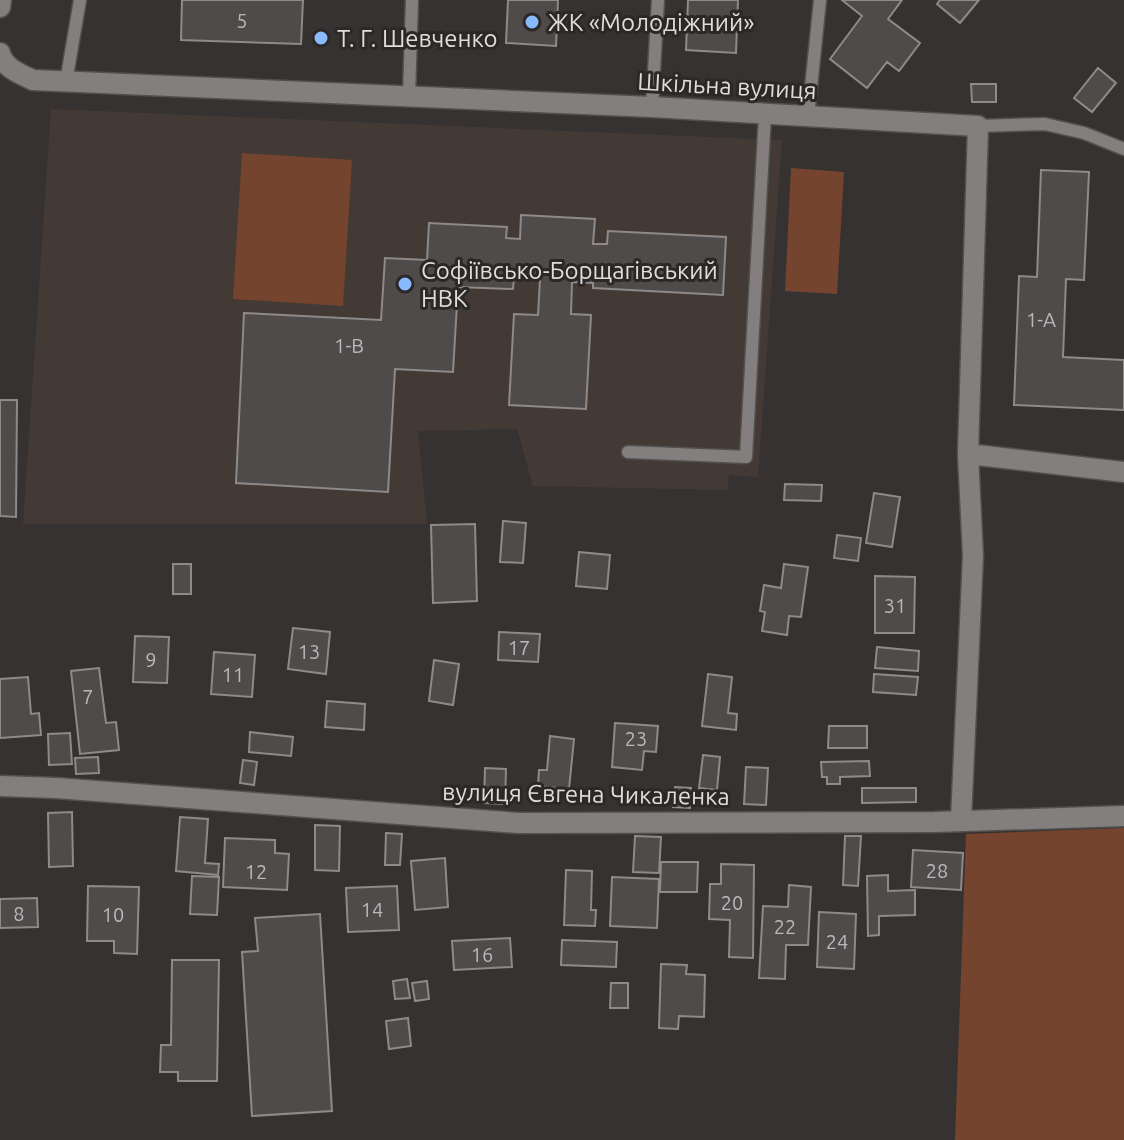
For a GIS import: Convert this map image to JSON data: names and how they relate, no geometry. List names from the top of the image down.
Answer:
{
  "streets": {
    "street": ["Шкільна вулиця", "вулиця Євгена Чикаленка"]
  },
  "places": ["ЖК «Молодіжний»", "Т. Г. Шевченко", "Софіївсько-Борщагівський НВК"],
  "house_numbers": [
    "5",
    "1-А",
    "1-В",
    "31",
    "17",
    "13",
    "9",
    "11",
    "7",
    "23",
    "28",
    "12",
    "20",
    "14",
    "8",
    "10",
    "22",
    "24",
    "16"
  ]
}
